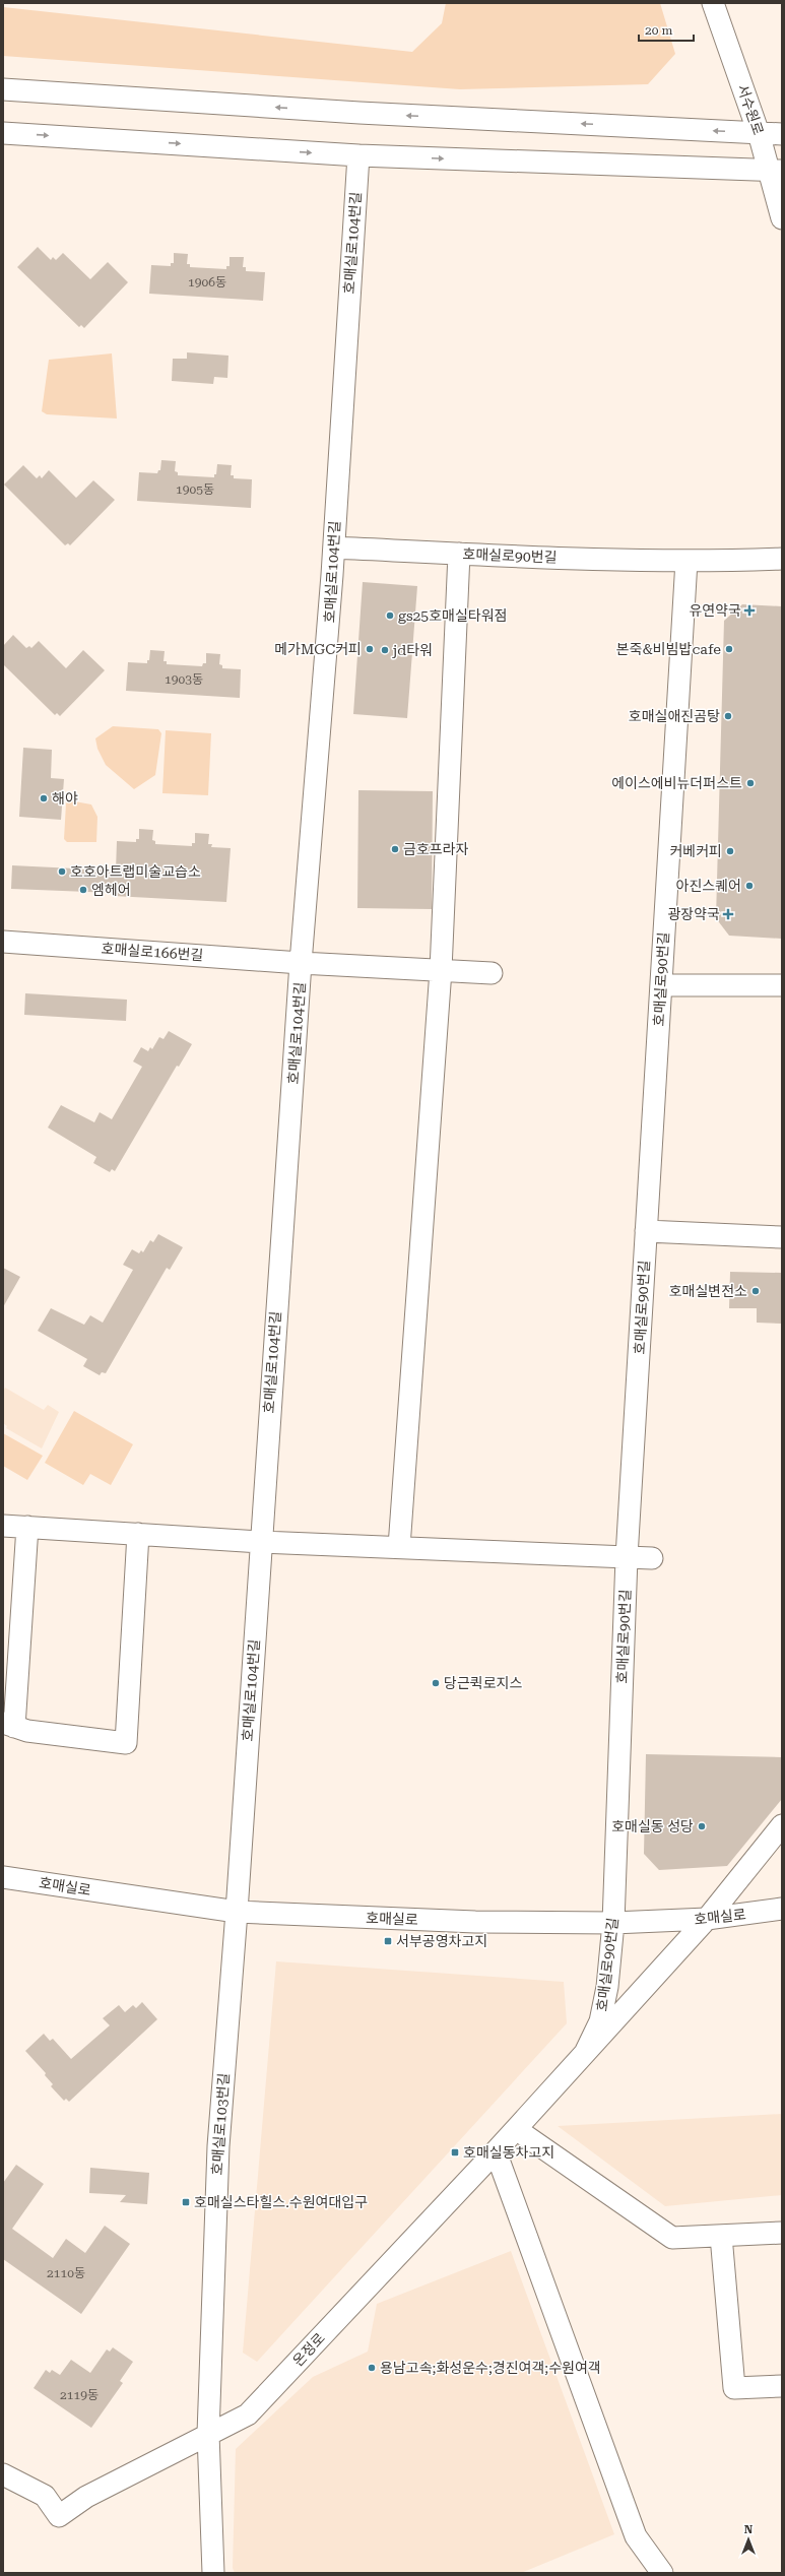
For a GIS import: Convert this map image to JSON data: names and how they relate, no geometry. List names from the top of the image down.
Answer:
{
  "streets": {
    "street": [
      "서수원로",
      "호매실로104번길",
      "호매실로90번길",
      "호매실로166번길",
      "호매실로",
      "호매실로103번길",
      "온정로"
    ]
  },
  "crossings": [
    ["호매실로104번길", "호매실로90번길"],
    ["호매실로104번길", "호매실로166번길"],
    ["호매실로104번길", "호매실로"],
    ["호매실로104번길", "호매실로103번길"],
    ["호매실로90번길", "호매실로"],
    ["호매실로90번길", "온정로"],
    ["호매실로", "호매실로103번길"],
    ["호매실로", "온정로"],
    ["호매실로103번길", "온정로"]
  ],
  "places": {
    "health": ["유연약국", "광장약국"],
    "other": [
      "gs25호매실타워점",
      "메가MGC커피",
      "본죽&비빔밥cafe",
      "jd타워",
      "호매실애진곰탕",
      "에이스에비뉴더퍼스트",
      "해야",
      "금호프라자",
      "커베커피",
      "호호아트랩미술교습소",
      "아진스퀘어",
      "엠헤어",
      "호매실변전소",
      "당근퀵로지스",
      "호매실동 성당",
      "용남고속;화성운수;경진여객;수원여객"
    ],
    "transit": ["서부공영차고지", "호매실동차고지", "호매실스타힐스.수원여대입구"]
  },
  "house_numbers": [
    "1906동",
    "1905동",
    "1903동",
    "2110동",
    "2119동"
  ],
  "scale_bar": "20 m",
  "north": "top"
}
